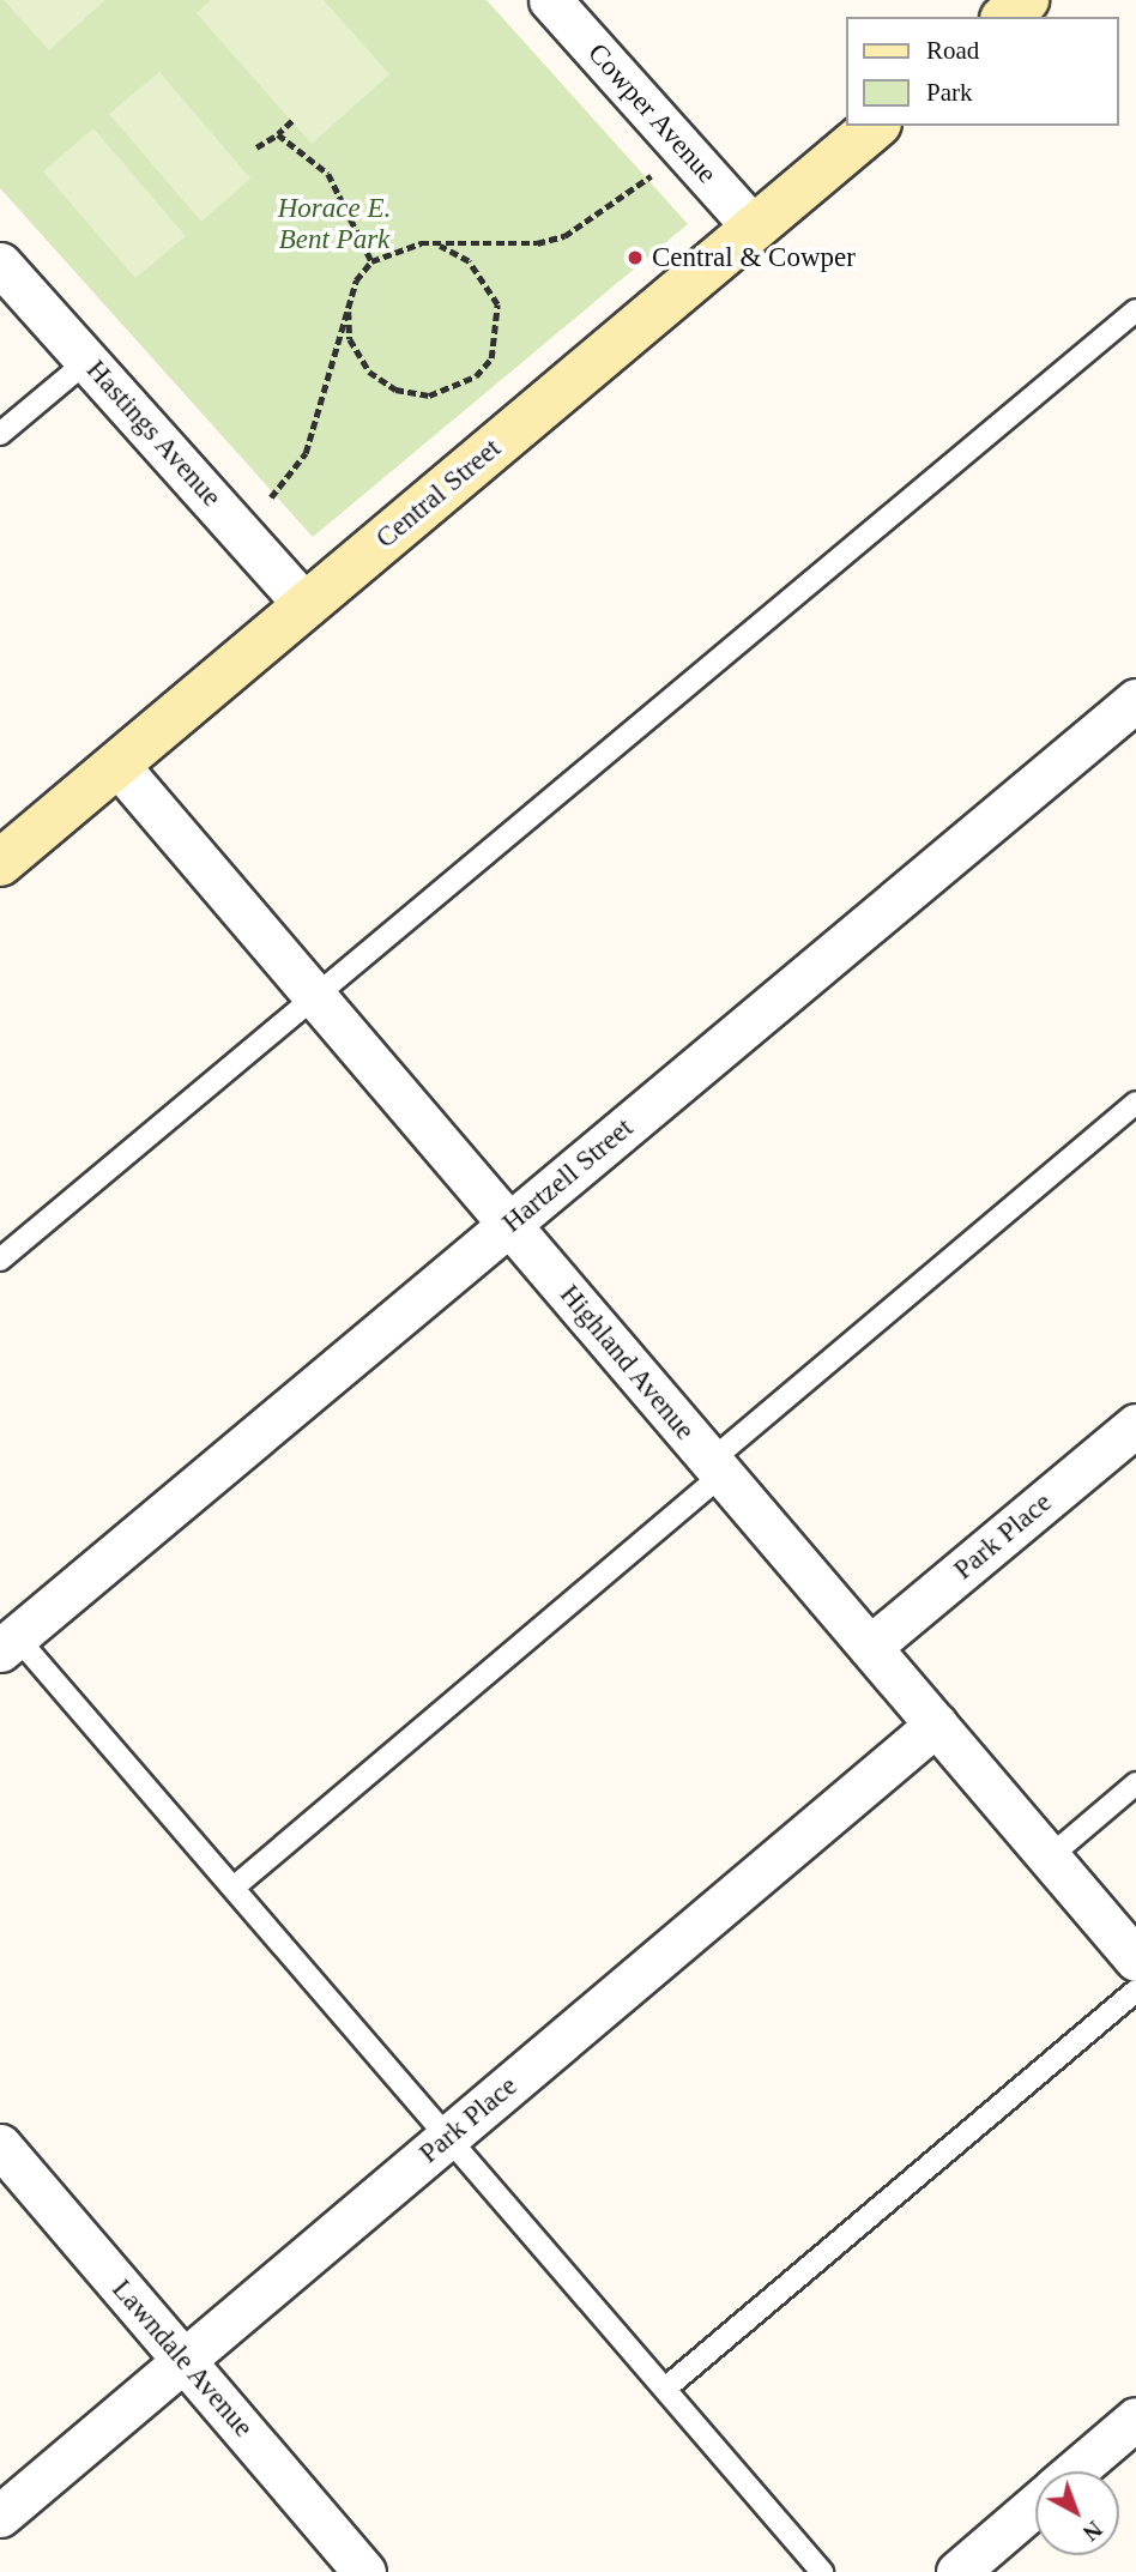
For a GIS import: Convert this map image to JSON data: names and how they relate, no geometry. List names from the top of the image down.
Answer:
{
  "streets": {
    "main road": ["Central Street"],
    "street": [
      "Cowper Avenue",
      "Hastings Avenue",
      "Hartzell Street",
      "Highland Avenue",
      "Park Place",
      "Lawndale Avenue"
    ]
  },
  "crossings": [
    ["Cowper Avenue", "Central Street"],
    ["Hastings Avenue", "Central Street"],
    ["Central Street", "Highland Avenue"],
    ["Hartzell Street", "Highland Avenue"],
    ["Highland Avenue", "Park Place"],
    ["Park Place", "Lawndale Avenue"]
  ],
  "parks": ["Horace E. Bent Park"],
  "places": ["Central & Cowper"],
  "legend": ["Road", "Park"],
  "north": "bottom right"
}
